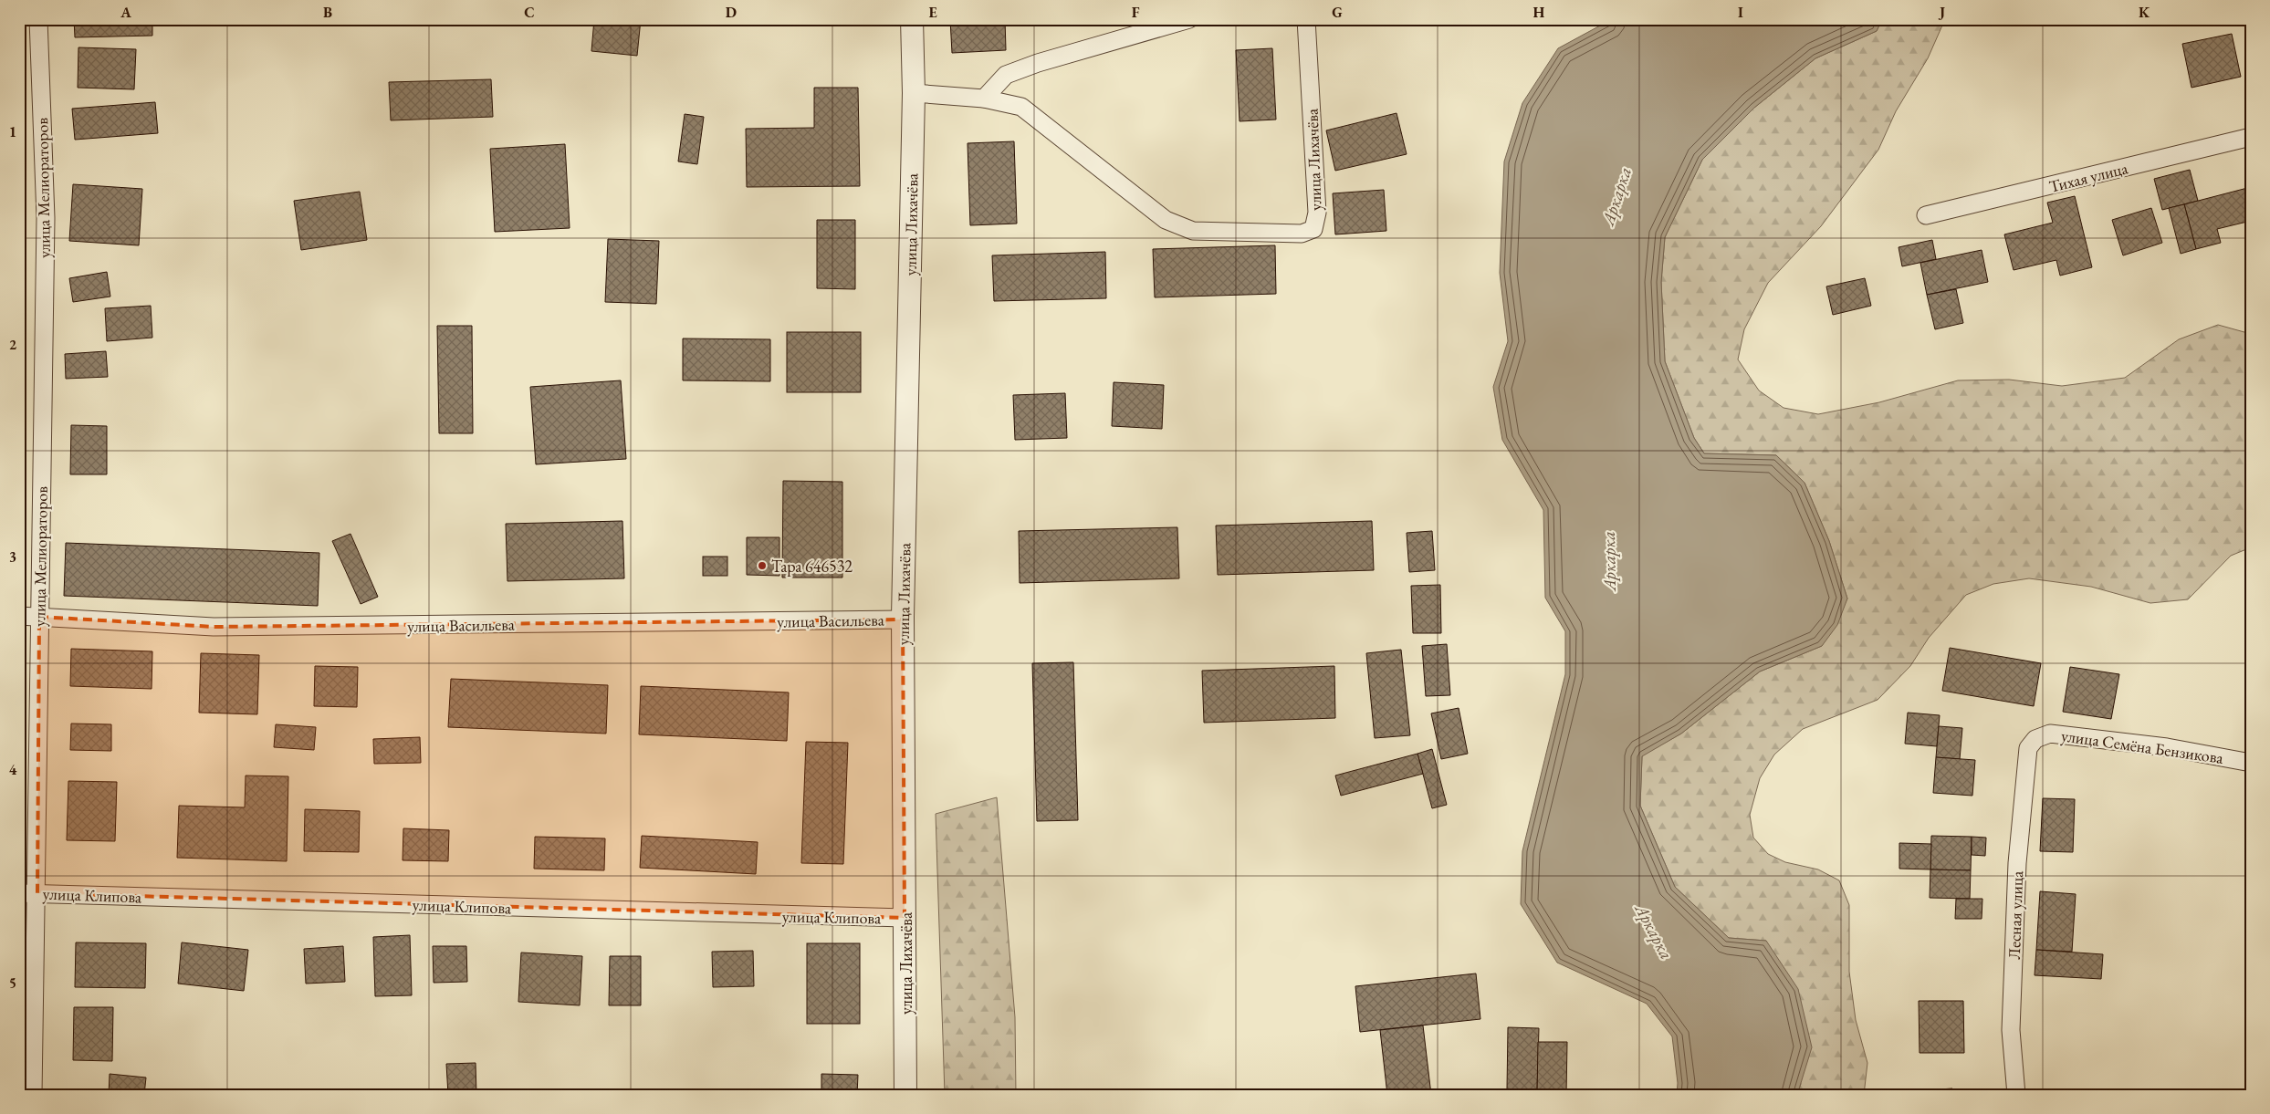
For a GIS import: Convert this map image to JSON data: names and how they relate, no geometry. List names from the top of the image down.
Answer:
{
  "streets": {
    "street": [
      "улица Лихачёва",
      "Тихая улица",
      "улица Мелиораторов",
      "улица Васильева",
      "улица Семёна Бензикова",
      "улица Клипова",
      "Лесная улица"
    ]
  },
  "crossings": [
    ["улица Лихачёва", "улица Васильева"],
    ["улица Лихачёва", "улица Клипова"],
    ["улица Мелиораторов", "улица Васильева"],
    ["улица Мелиораторов", "улица Клипова"],
    ["улица Семёна Бензикова", "Лесная улица"]
  ],
  "water": ["Аркарка"],
  "places": ["Тара 646532"],
  "grid": {
    "columns": [
      "A",
      "B",
      "C",
      "D",
      "E",
      "F",
      "G",
      "H",
      "I",
      "J",
      "K"
    ],
    "rows": [
      "1",
      "2",
      "3",
      "4",
      "5"
    ]
  }
}
